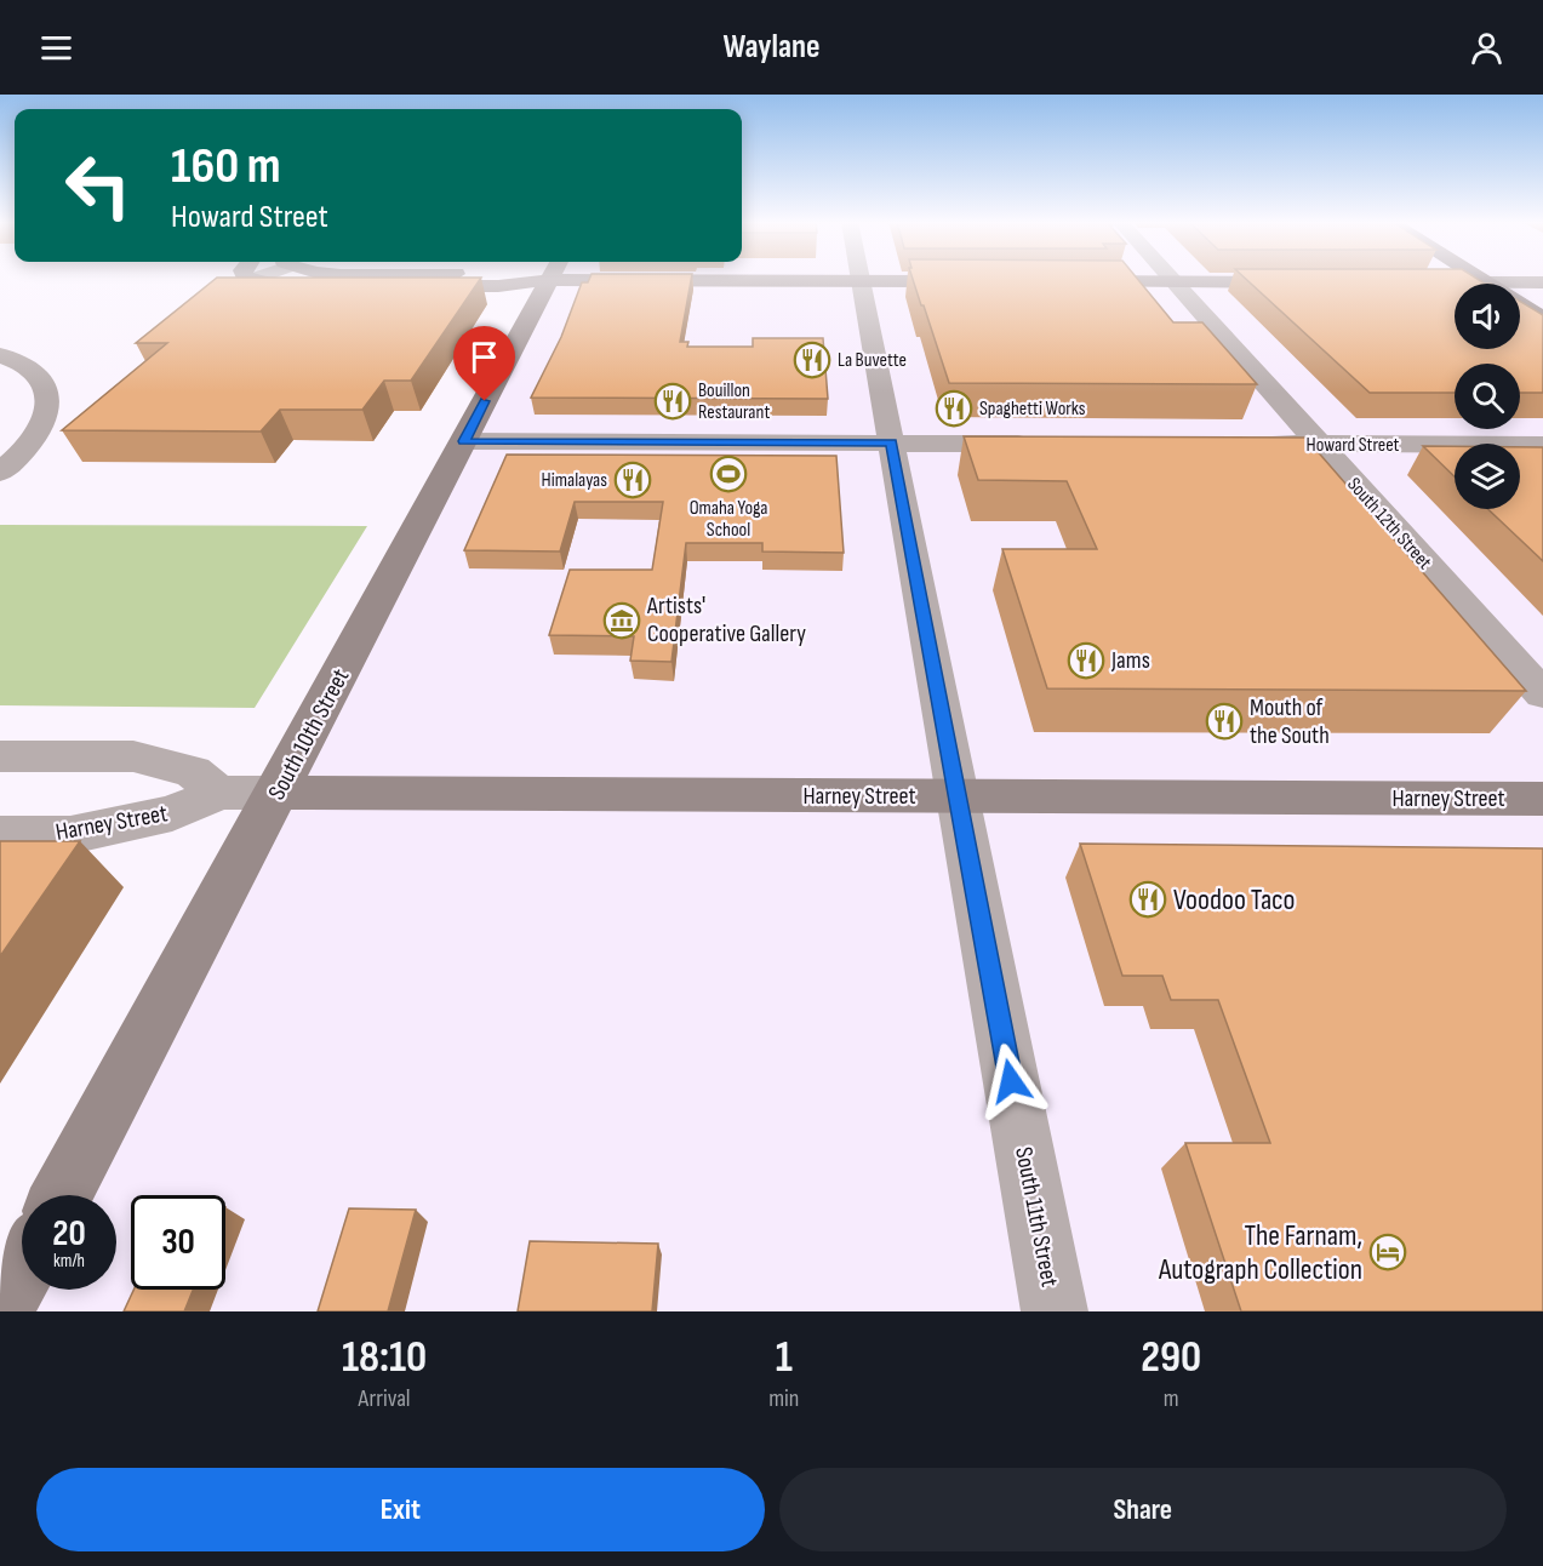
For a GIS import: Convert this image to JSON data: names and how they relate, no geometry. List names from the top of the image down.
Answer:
{
  "streets": {
    "street": [
      "Howard Street",
      "South 12th Street",
      "South 10th Street",
      "Harney Street",
      "South 11th Street"
    ]
  },
  "crossings": [
    ["Howard Street", "South 12th Street"],
    ["South 10th Street", "Harney Street"],
    ["Harney Street", "South 11th Street"]
  ],
  "places": {
    "restaurant": [
      "La Buvette",
      "Bouillon Restaurant",
      "Spaghetti Works",
      "Himalayas",
      "Jams",
      "Mouth of the South",
      "Voodoo Taco"
    ],
    "sports": ["Omaha Yoga School"],
    "museum": ["Artists' Cooperative Gallery"],
    "hotel": ["The Farnam, Autograph Collection"]
  },
  "page": {
    "header": "Waylane",
    "turn": ["160 m", "Howard Street"],
    "speed": "20 km/h",
    "limit": "30",
    "eta": [
      "18:10",
      "Arrival",
      "1",
      "min",
      "290",
      "m"
    ],
    "buttons": ["Exit", "Share"]
  }
}
